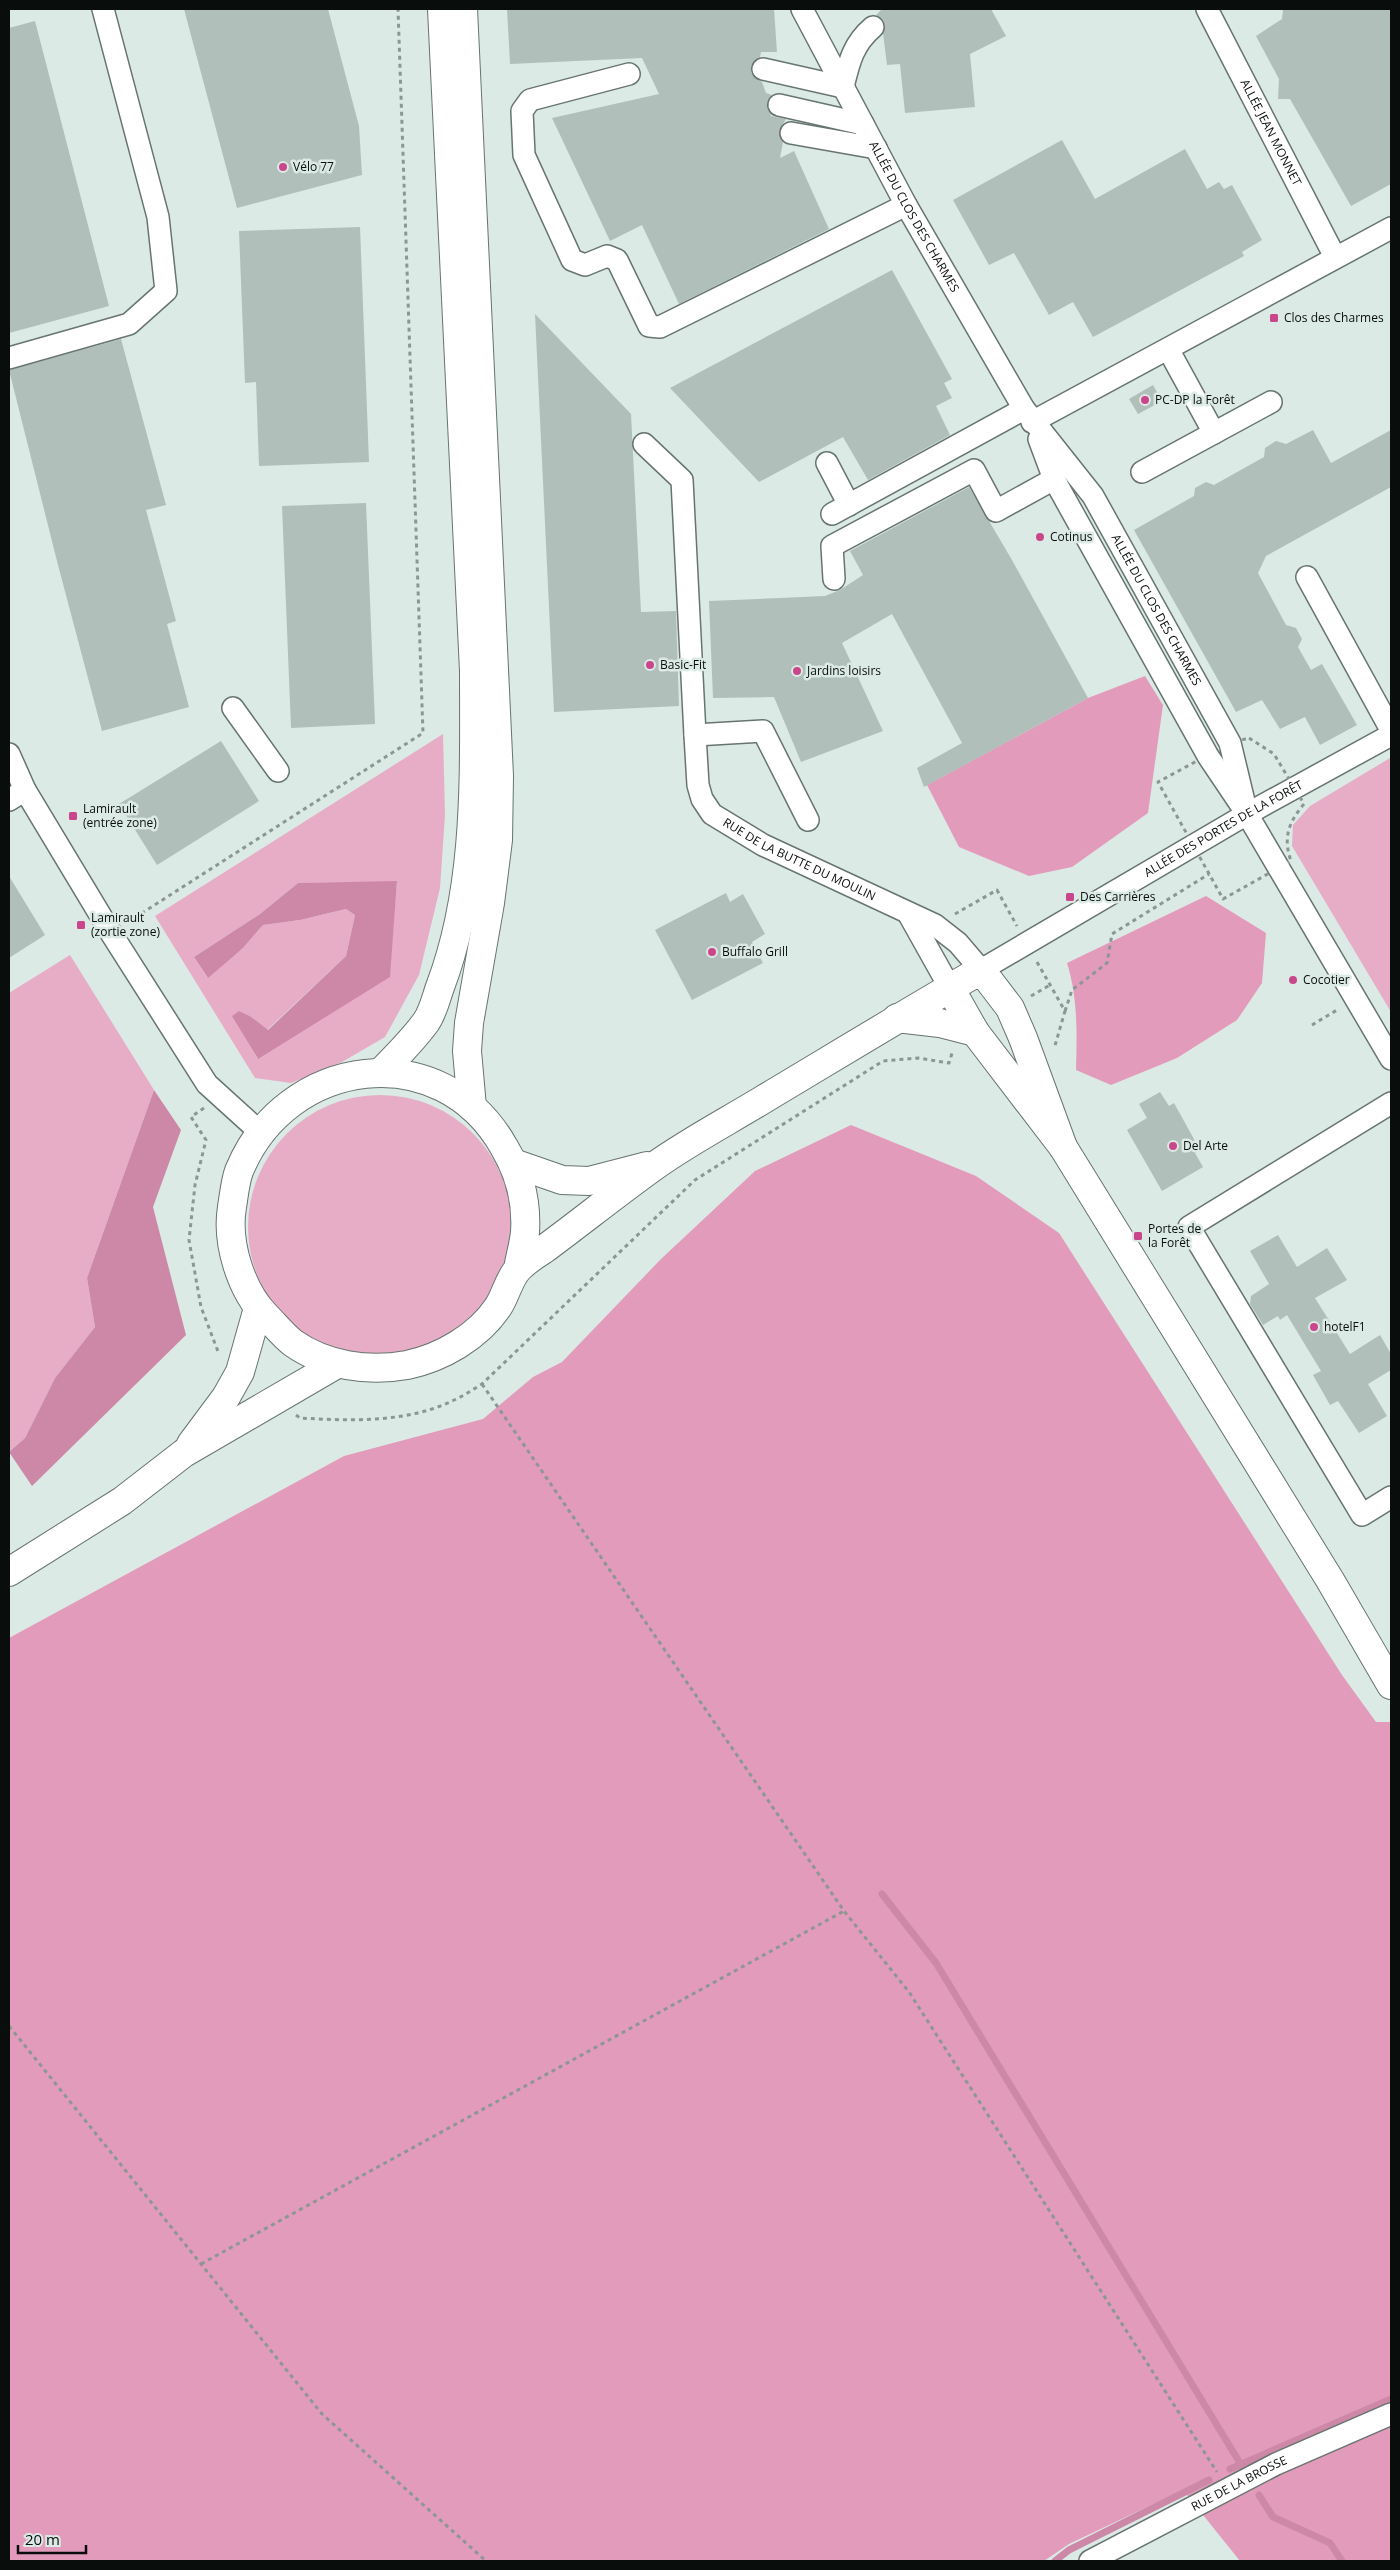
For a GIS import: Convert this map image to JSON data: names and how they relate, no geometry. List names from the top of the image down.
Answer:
{
  "streets": {
    "street": [
      "ALLÉE JEAN MONNET",
      "ALLÉE DU CLOS DES CHARMES",
      "ALLÉE DES PORTES DE LA FORÊT",
      "RUE DE LA BUTTE DU MOULIN",
      "RUE DE LA BROSSE"
    ]
  },
  "crossings": [
    ["ALLÉE DU CLOS DES CHARMES", "ALLÉE DES PORTES DE LA FORÊT"],
    ["ALLÉE DES PORTES DE LA FORÊT", "RUE DE LA BUTTE DU MOULIN"]
  ],
  "places": {
    "other": [
      "Vélo 77",
      "PC-DP la Forêt",
      "Cotinus",
      "Basic-Fit",
      "Jardins loisirs",
      "Buffalo Grill",
      "Cocotier",
      "Del Arte",
      "hotelF1"
    ],
    "transit": [
      "Clos des Charmes",
      "Lamirault (entrée zone)",
      "Des Carrières",
      "Lamirault (zortie zone)",
      "Portes de la Forêt"
    ]
  },
  "scale_bar": "20 m"
}
